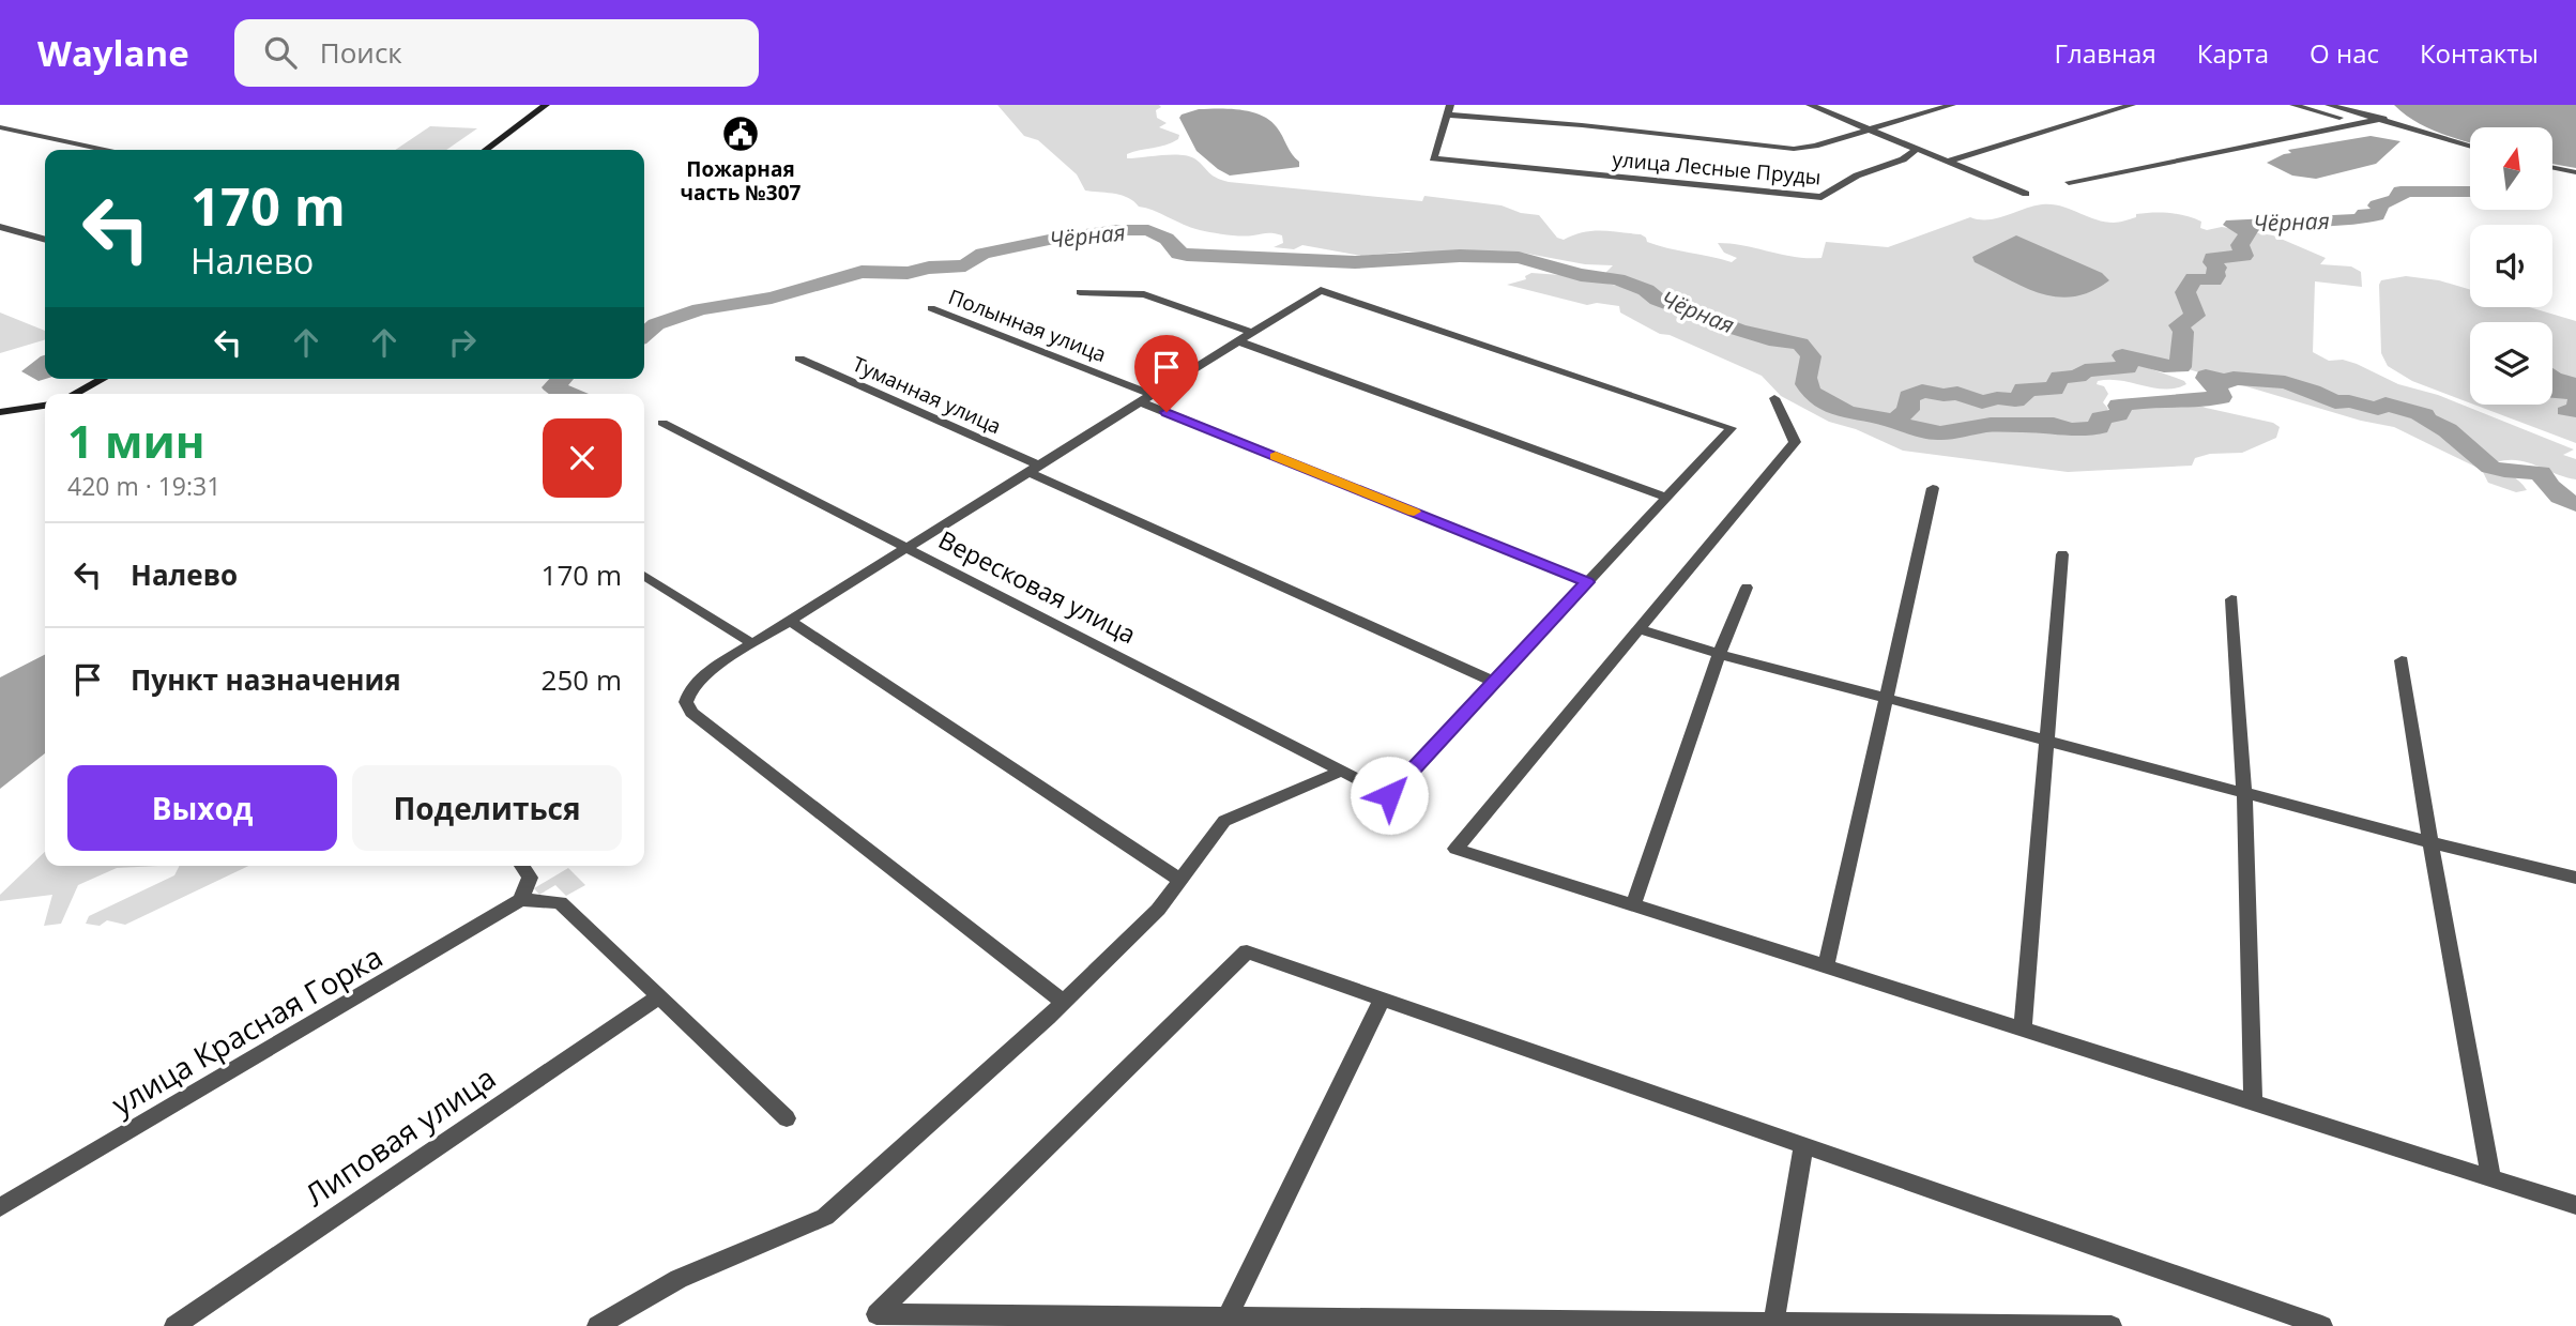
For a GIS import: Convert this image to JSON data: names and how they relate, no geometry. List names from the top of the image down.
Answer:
{
  "streets": {
    "street": [
      "улица Лесные Пруды",
      "Полынная улица",
      "Туманная улица",
      "Вересковая улица",
      "улица Красная Горка",
      "Липовая улица"
    ]
  },
  "crossings": [
    ["Туманная улица", "Вересковая улица"]
  ],
  "water": ["Чёрная"],
  "places": {
    "public building": ["Пожарная часть №307"]
  },
  "north": "top",
  "page": {
    "header": "Waylane",
    "search": "Поиск",
    "nav": [
      "Главная",
      "Карта",
      "О нас",
      "Контакты"
    ],
    "turn": ["170 m", "Налево"],
    "heading": ["1 мин", "420 m · 19:31"],
    "list": [
      {
        "name": "Налево",
        "value": "170 m"
      },
      {
        "name": "Пункт назначения",
        "value": "250 m"
      }
    ],
    "buttons": ["Выход", "Поделиться"]
  }
}
